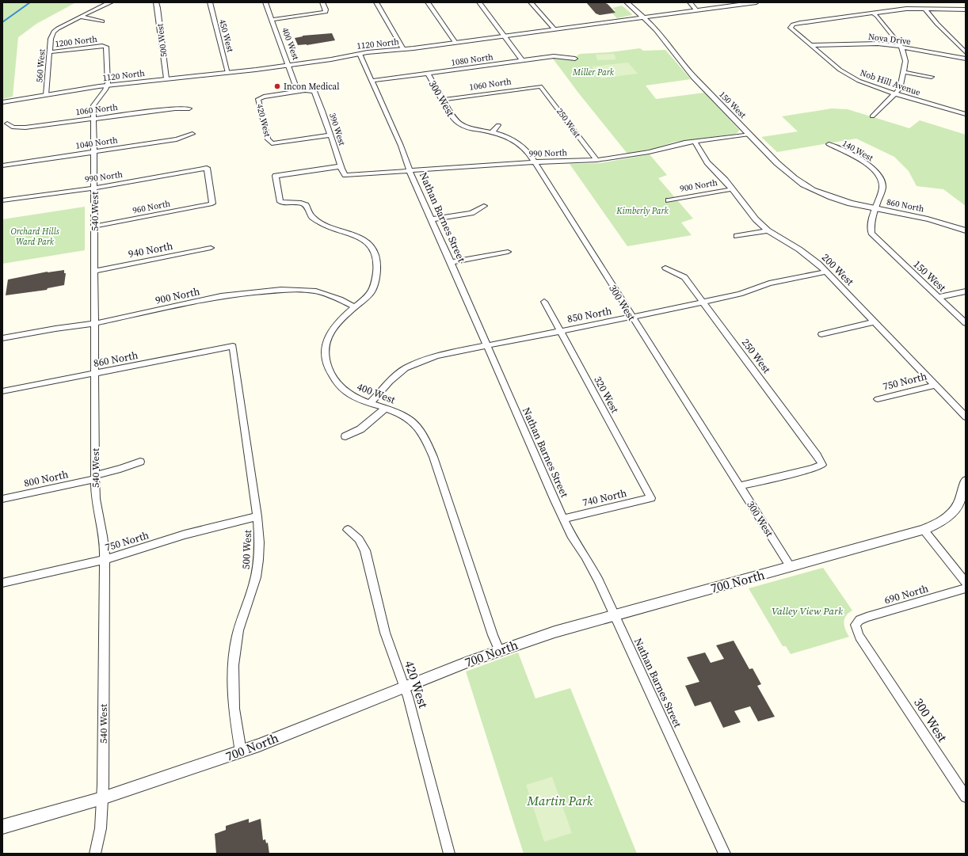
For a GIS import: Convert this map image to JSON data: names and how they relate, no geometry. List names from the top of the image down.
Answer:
{
  "streets": {
    "street": [
      "450 West",
      "Nova Drive",
      "500 West",
      "1200 North",
      "400 West",
      "1120 North",
      "1080 North",
      "560 West",
      "Nob Hill Avenue",
      "1060 North",
      "300 West",
      "150 West",
      "420 West",
      "250 West",
      "390 West",
      "1040 North",
      "140 West",
      "990 North",
      "900 North",
      "860 North",
      "960 North",
      "540 West",
      "Nathan Barnes Street",
      "940 North",
      "200 West",
      "850 North",
      "750 North",
      "320 West",
      "800 North",
      "740 North",
      "700 North",
      "690 North"
    ]
  },
  "crossings": [
    ["450 West", "1120 North"],
    ["Nova Drive", "Nob Hill Avenue"],
    ["500 West", "1120 North"],
    ["500 West", "860 North"],
    ["500 West", "750 North"],
    ["500 West", "700 North"],
    ["1200 North", "1120 North"],
    ["1200 North", "560 West"],
    ["1200 North", "540 West"],
    ["400 West", "1120 North"],
    ["400 West", "420 West"],
    ["400 West", "390 West"],
    ["400 West", "900 North"],
    ["400 West", "850 North"],
    ["400 West", "700 North"],
    ["1120 North", "560 West"],
    ["1120 North", "150 West"],
    ["1120 North", "540 West"],
    ["1120 North", "Nathan Barnes Street"],
    ["1080 North", "300 West"],
    ["1080 North", "Nathan Barnes Street"],
    ["1060 North", "300 West"],
    ["1060 North", "250 West"],
    ["1060 North", "540 West"],
    ["300 West", "250 West"],
    ["300 West", "990 North"],
    ["300 West", "850 North"],
    ["300 West", "700 North"],
    ["300 West", "690 North"],
    ["150 West", "140 West"],
    ["150 West", "990 North"],
    ["150 West", "860 North"],
    ["420 West", "390 West"],
    ["420 West", "700 North"],
    ["250 West", "990 North"],
    ["250 West", "850 North"],
    ["390 West", "990 North"],
    ["1040 North", "540 West"],
    ["140 West", "860 North"],
    ["990 North", "960 North"],
    ["990 North", "540 West"],
    ["990 North", "Nathan Barnes Street"],
    ["990 North", "200 West"],
    ["900 North", "540 West"],
    ["900 North", "200 West"],
    ["860 North", "540 West"],
    ["960 North", "540 West"],
    ["540 West", "940 North"],
    ["540 West", "750 North"],
    ["540 West", "800 North"],
    ["540 West", "700 North"],
    ["Nathan Barnes Street", "850 North"],
    ["Nathan Barnes Street", "740 North"],
    ["Nathan Barnes Street", "700 North"],
    ["200 West", "850 North"],
    ["200 West", "750 North"],
    ["850 North", "320 West"],
    ["320 West", "740 North"]
  ],
  "parks": [
    "Miller Park",
    "Kimberly Park",
    "Orchard Hills Ward Park",
    "Valley View Park",
    "Martin Park"
  ],
  "places": ["Incon Medical"]
}
